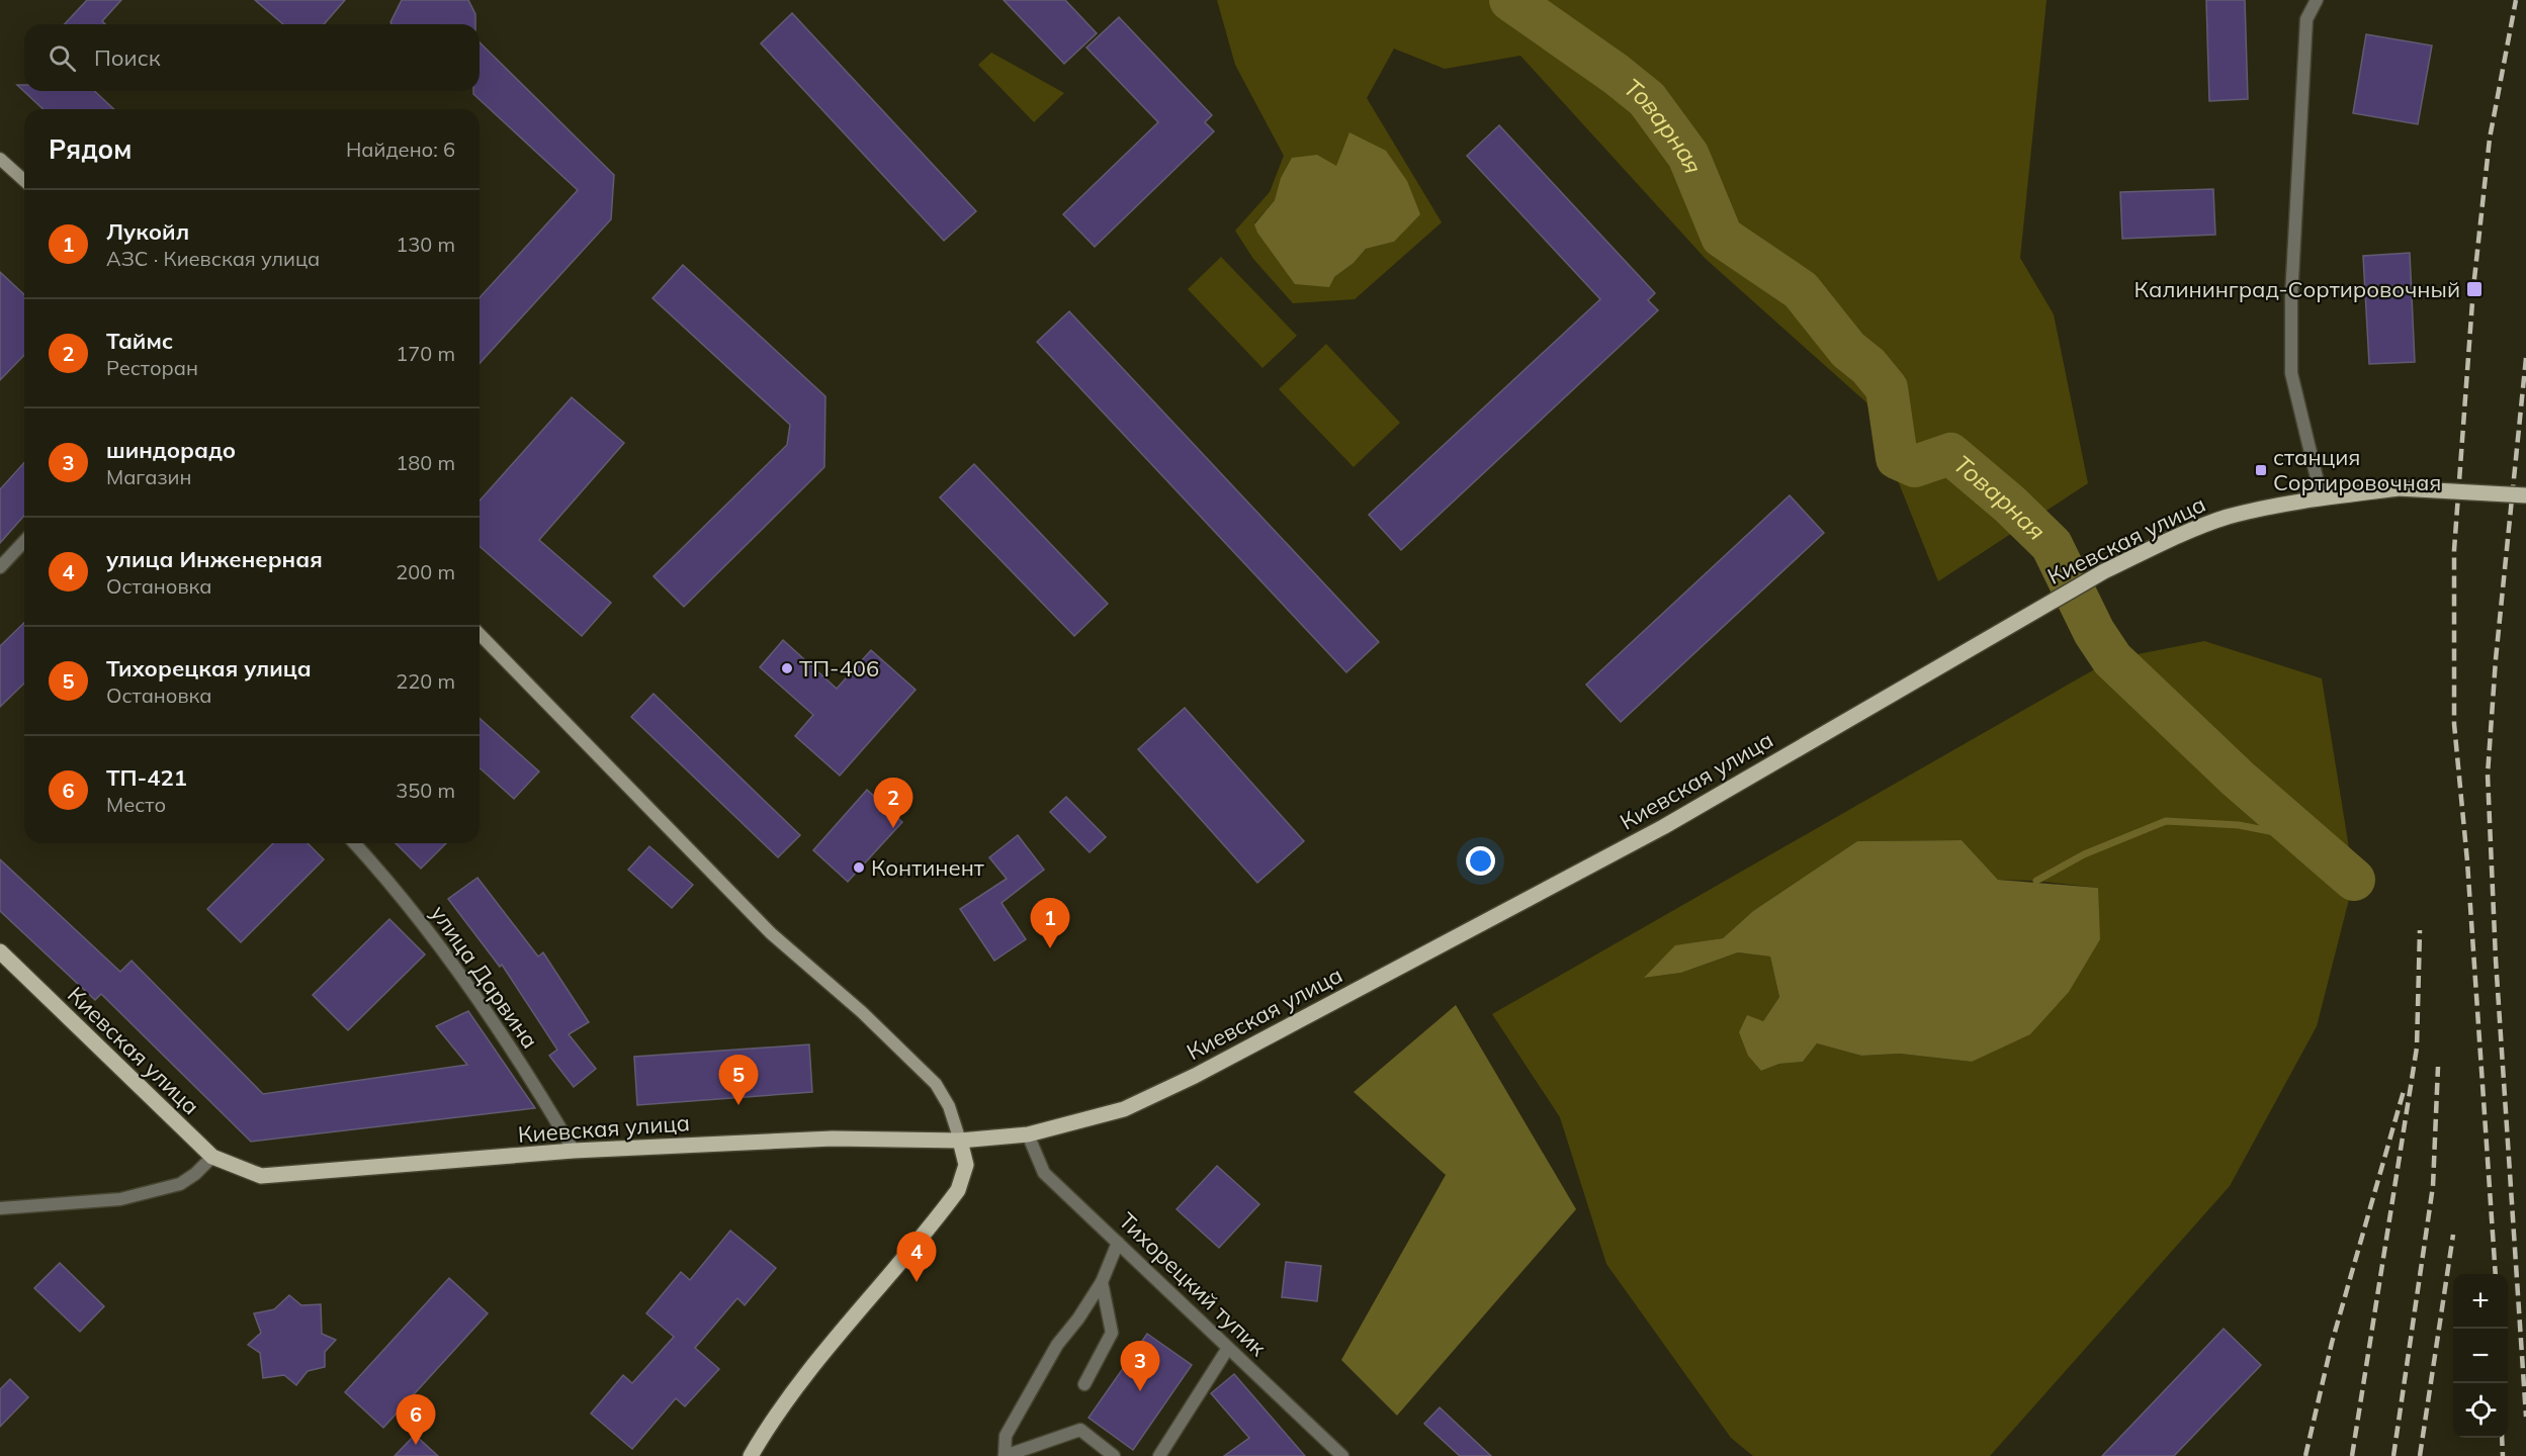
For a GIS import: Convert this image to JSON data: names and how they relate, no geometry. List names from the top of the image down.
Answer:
{
  "streets": {
    "main road": ["Киевская улица"],
    "street": ["улица Дарвина", "Тихорецкий тупик"]
  },
  "crossings": [
    ["Киевская улица", "улица Дарвина"],
    ["Киевская улица", "Тихорецкий тупик"]
  ],
  "water": ["Товарная"],
  "places": {
    "transit": ["Калининград-Сортировочный", "станция Сортировочная"],
    "other": ["ТП-406", "Континент"]
  },
  "page": {
    "search": "Поиск",
    "heading": ["Рядом", "Найдено: 6"],
    "list": [
      {
        "mark": "1",
        "name": "Лукойл",
        "note": "АЗС · Киевская улица",
        "value": "130 m"
      },
      {
        "mark": "2",
        "name": "Таймс",
        "note": "Ресторан",
        "value": "170 m"
      },
      {
        "mark": "3",
        "name": "шиндорадо",
        "note": "Магазин",
        "value": "180 m"
      },
      {
        "mark": "4",
        "name": "улица Инженерная",
        "note": "Остановка",
        "value": "200 m"
      },
      {
        "mark": "5",
        "name": "Тихорецкая улица",
        "note": "Остановка",
        "value": "220 m"
      },
      {
        "mark": "6",
        "name": "ТП-421",
        "note": "Место",
        "value": "350 m"
      }
    ],
    "pins": [
      "2",
      "1",
      "5",
      "4",
      "3",
      "6"
    ],
    "map_buttons": ["+", "−"]
  }
}
